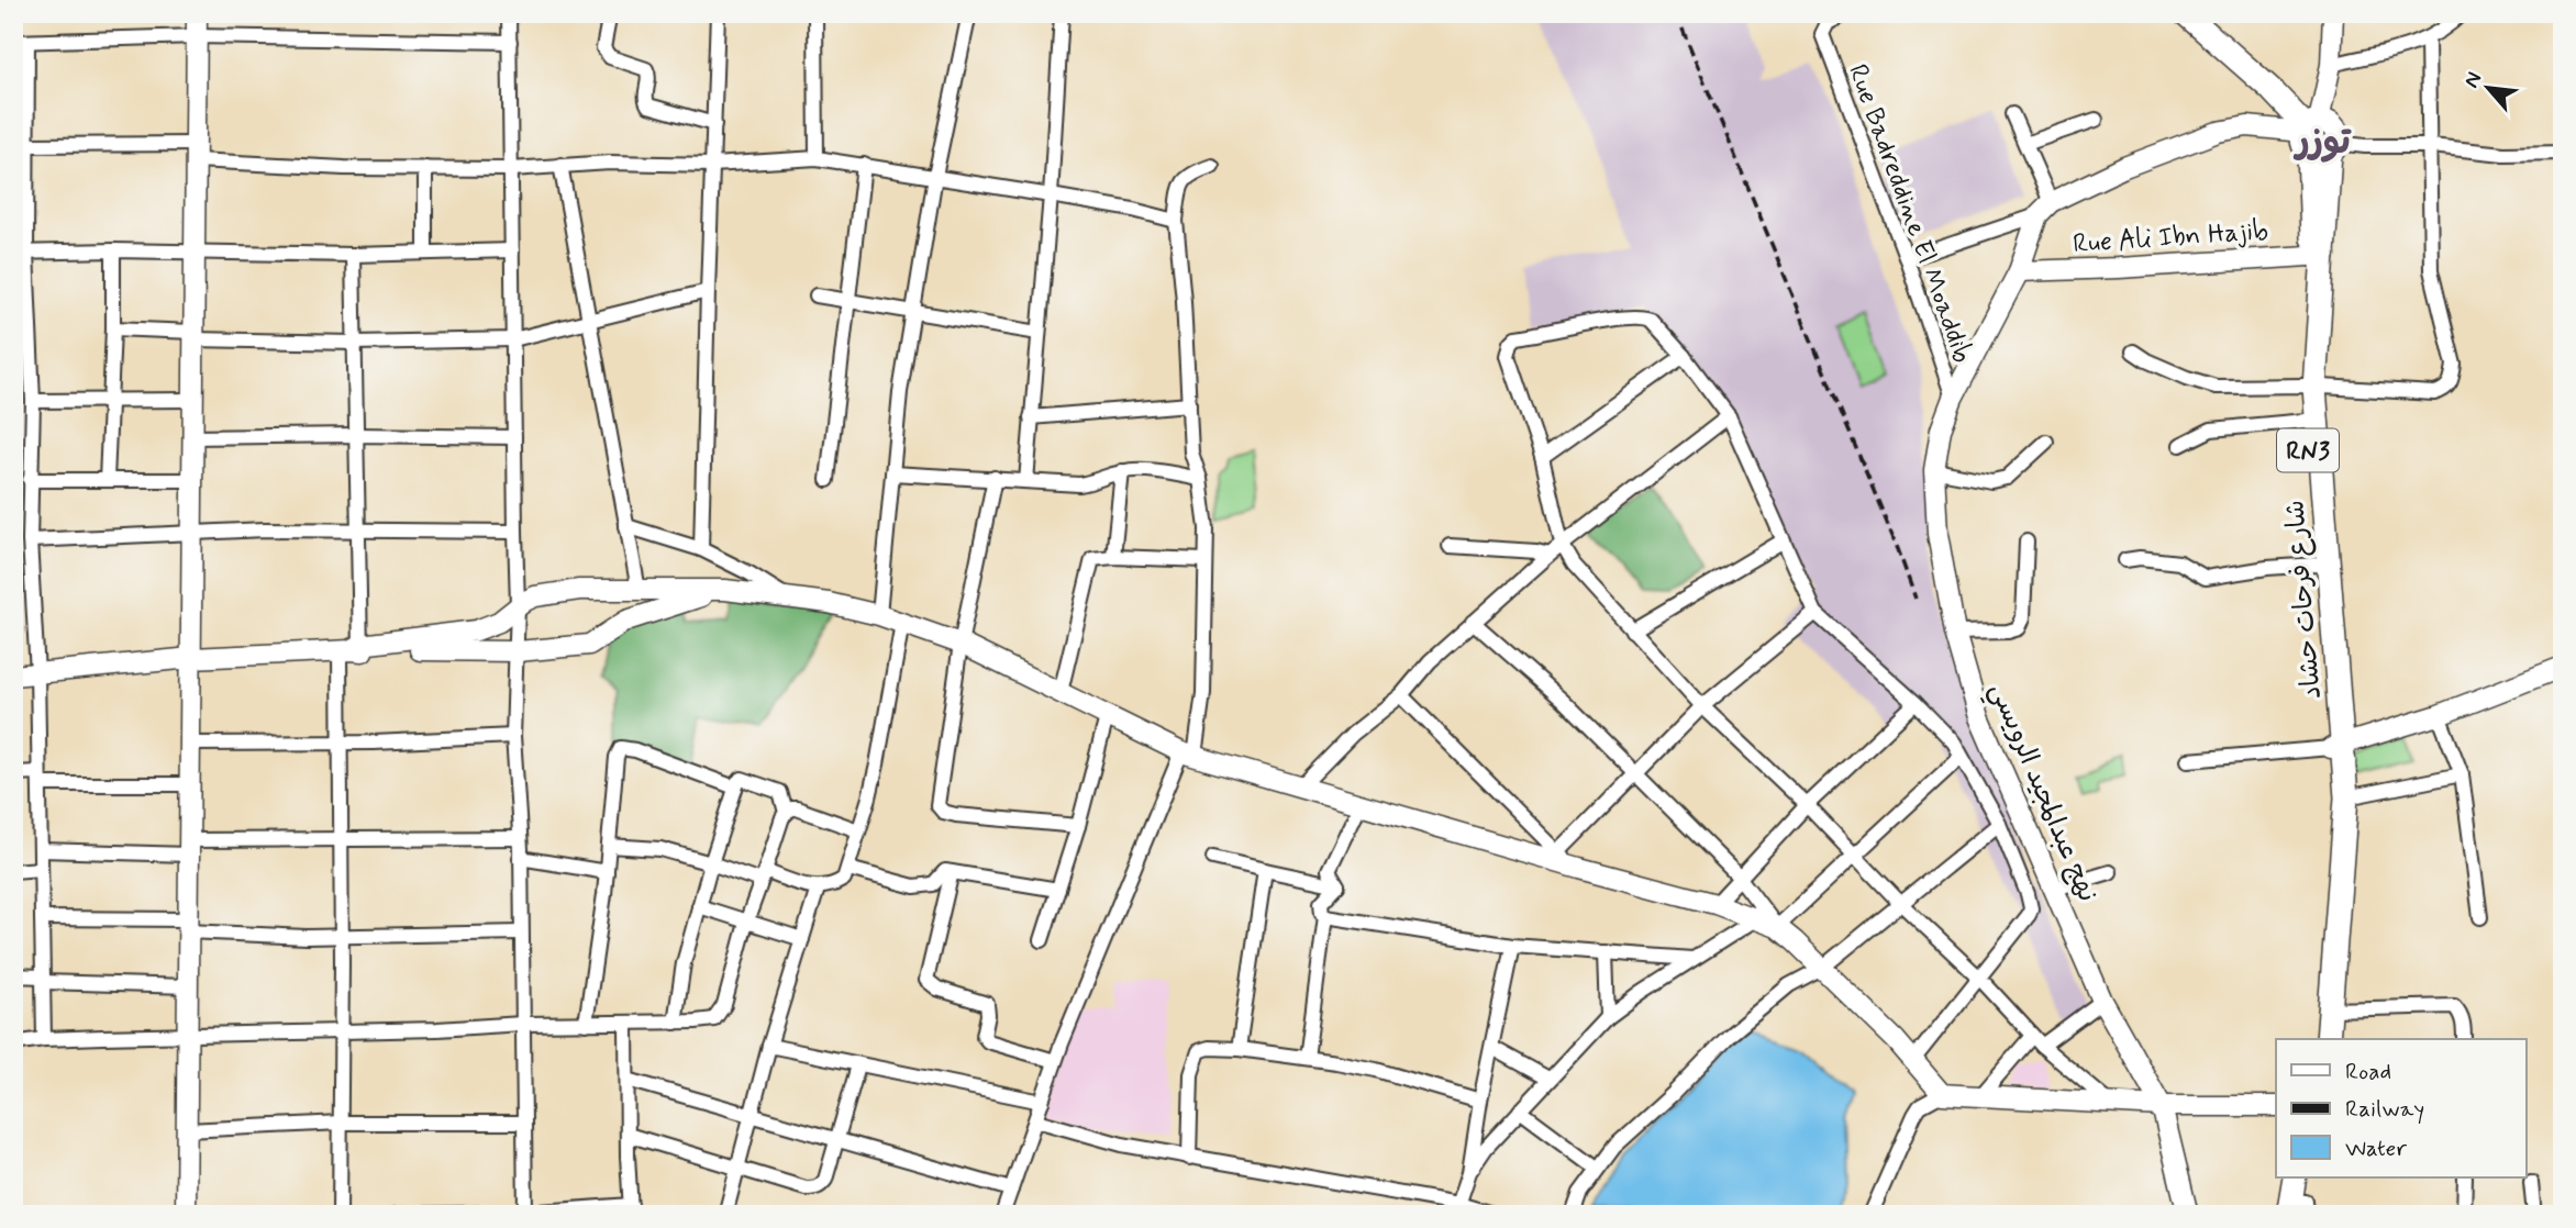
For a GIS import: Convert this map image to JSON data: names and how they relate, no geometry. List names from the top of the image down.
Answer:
{
  "streets": {
    "main road": ["RN3", "شارع فرحات حشاد"],
    "street": ["Rue Badreddine El Moaddib", "Rue Ali Ibn Hajib", "نهج عبدالمجيد الرويسي"]
  },
  "crossings": [
    ["Rue Badreddine El Moaddib", "نهج عبدالمجيد الرويسي"],
    ["Rue Ali Ibn Hajib", "شارع فرحات حشاد"],
    ["Rue Ali Ibn Hajib", "نهج عبدالمجيد الرويسي"]
  ],
  "districts": ["توزر"],
  "legend": ["Road", "Railway", "Water"],
  "north": "top left"
}
